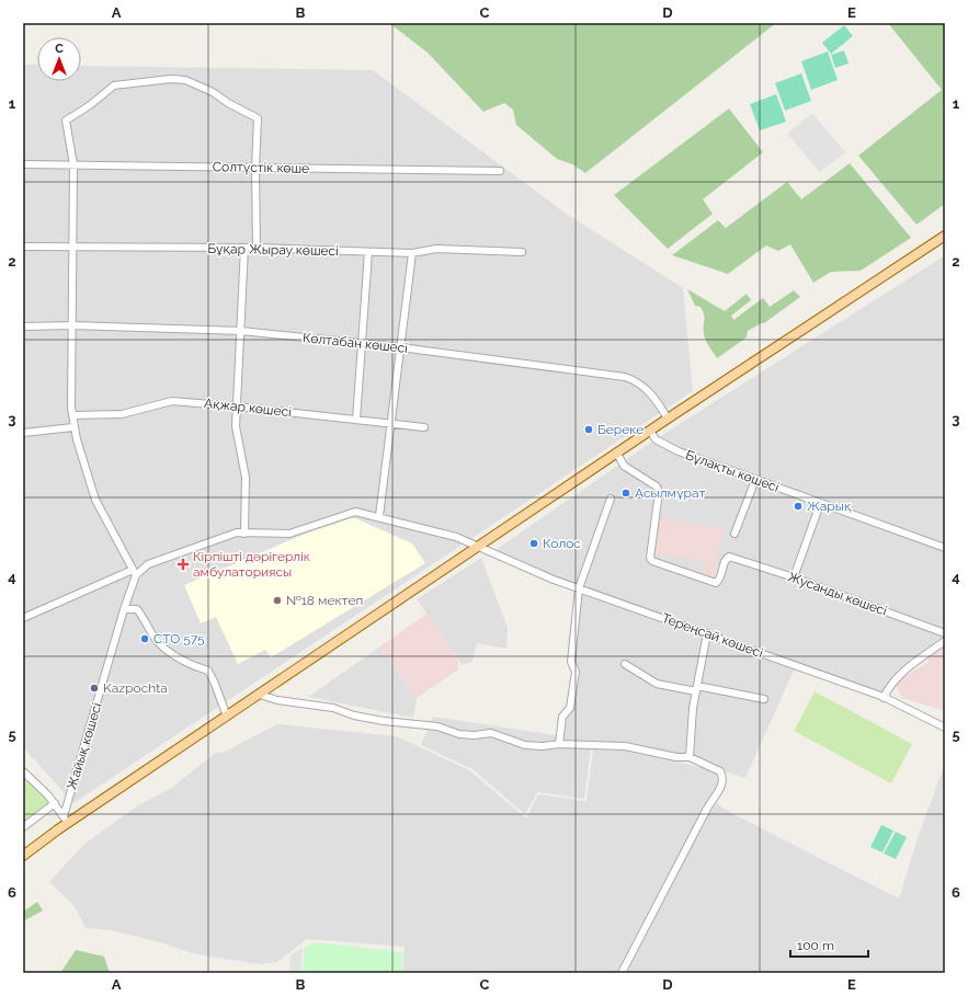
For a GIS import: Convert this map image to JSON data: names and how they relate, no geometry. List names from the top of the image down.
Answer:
{
  "streets": {
    "street": [
      "Солтүстік көше",
      "Бұқар Жырау көшесі",
      "Көлтабан көшесі",
      "Ақжар көшесі",
      "Бұлақты көшесі",
      "Жусанды көшесі",
      "Тереңсай көшесі",
      "Жайық көшесі"
    ]
  },
  "crossings": [
    ["Тереңсай көшесі", "Жайық көшесі"]
  ],
  "places": {
    "other": [
      "Береке",
      "Асылмұрат",
      "Жарық",
      "Колос",
      "№18 мектеп",
      "СТО 575",
      "Kazpochta"
    ],
    "health": ["Кірпішті дәрігерлік амбулаториясы"]
  },
  "scale_bar": "100 m",
  "north": "top",
  "grid": {
    "columns": [
      "A",
      "B",
      "C",
      "D",
      "E"
    ],
    "rows": [
      "1",
      "2",
      "3",
      "4",
      "5",
      "6"
    ]
  }
}
